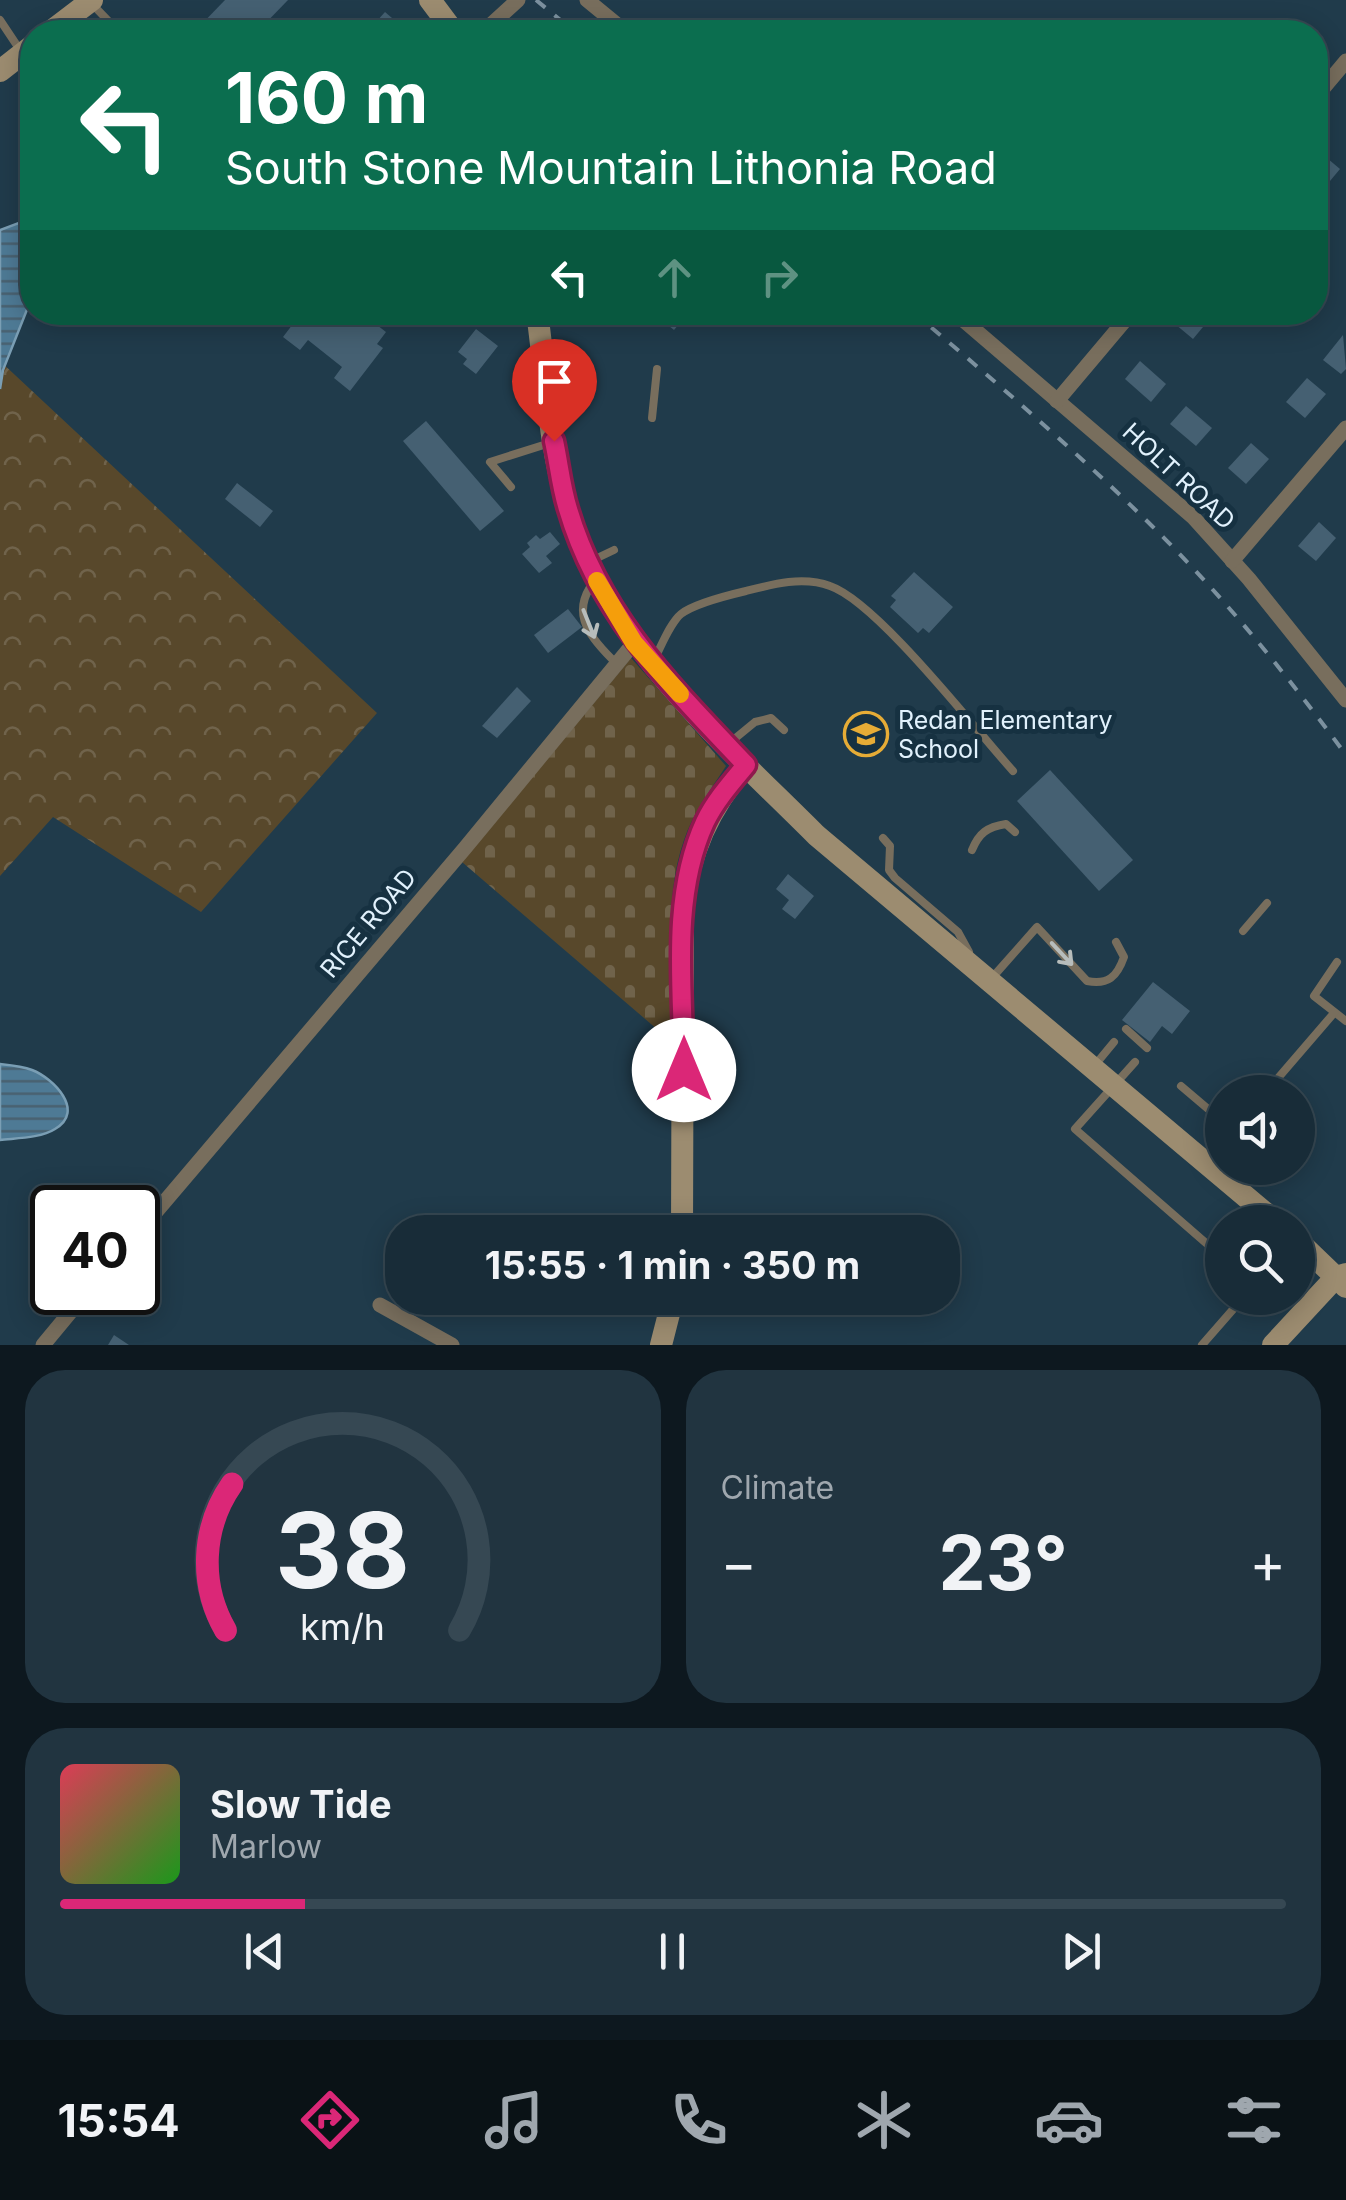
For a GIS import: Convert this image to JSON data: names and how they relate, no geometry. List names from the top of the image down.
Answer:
{
  "streets": {
    "street": ["HOLT ROAD", "RICE ROAD"]
  },
  "places": {
    "school or university": ["Redan Elementary School"]
  },
  "page": {
    "turn": ["160 m", "South Stone Mountain Lithonia Road"],
    "limit": "40",
    "trip": "15:55 · 1 min · 350 m",
    "tile": "Climate",
    "heat": ["−", "23°", "+"],
    "song": ["Slow Tide", "Marlow"],
    "tabs": "15:54",
    "gauge": ["38", "km/h"]
  }
}
